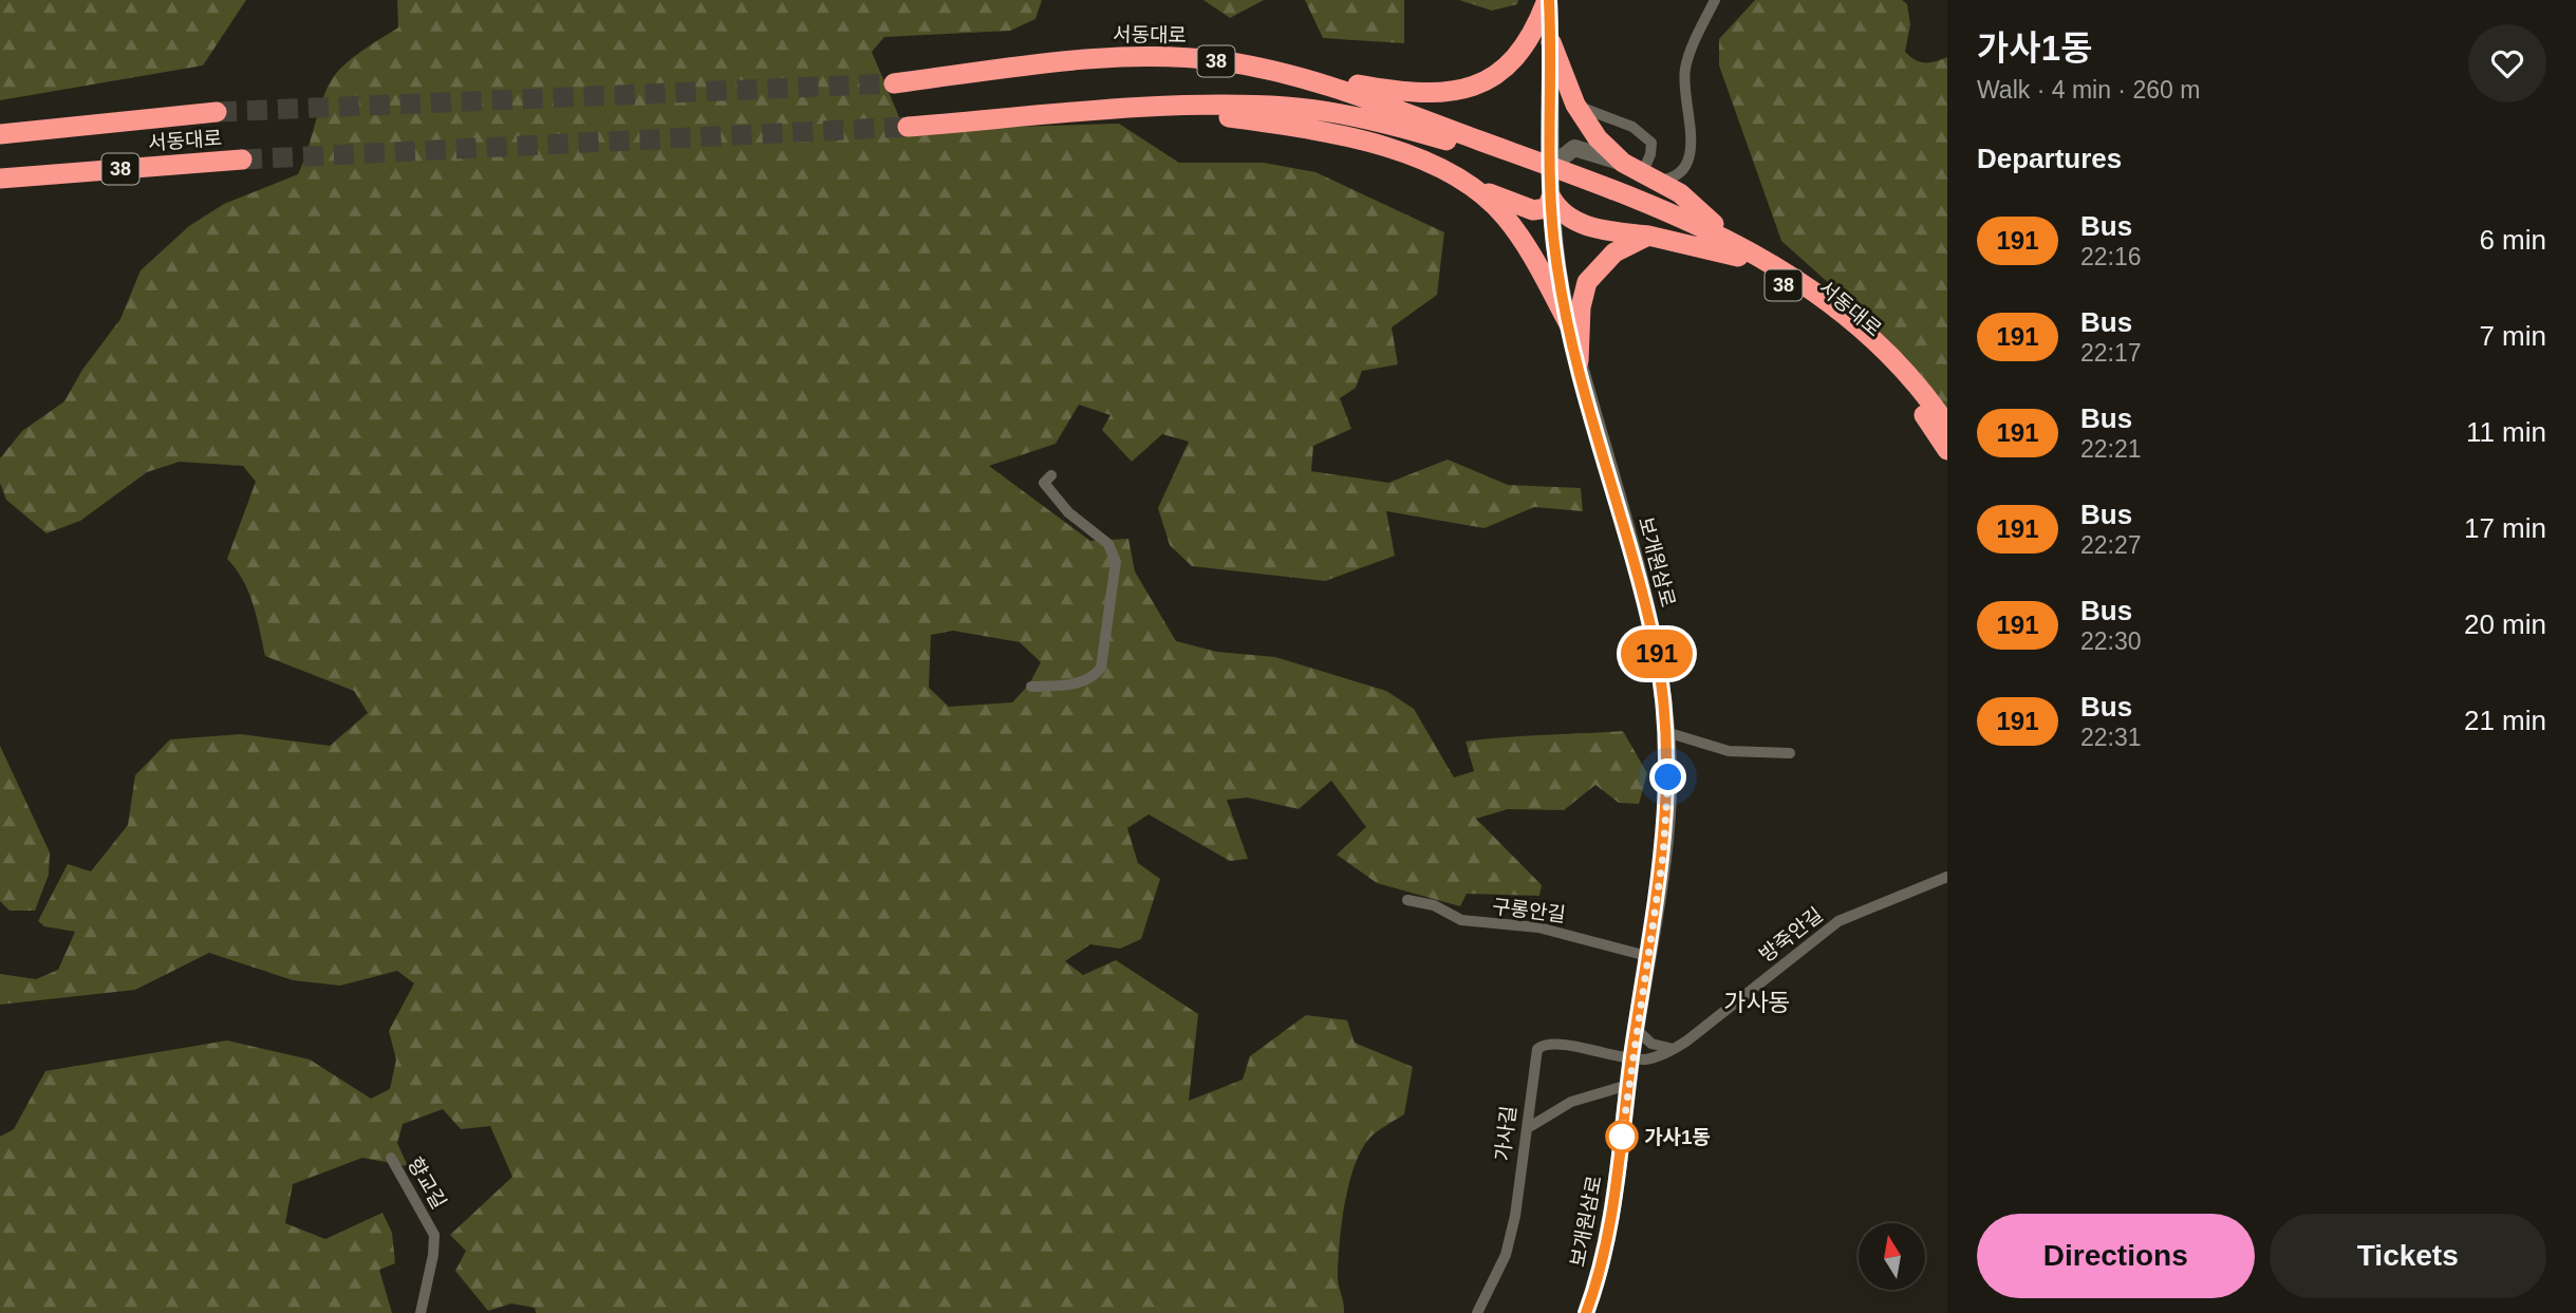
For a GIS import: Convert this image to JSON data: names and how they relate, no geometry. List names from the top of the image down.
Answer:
{
  "streets": {
    "highway": ["서동대로", "38"],
    "main road": ["보개원삼로"],
    "street": [
      "구롱안길",
      "방죽안길",
      "가사길",
      "향교길"
    ]
  },
  "crossings": [
    ["서동대로", "38"],
    ["보개원삼로", "구롱안길"],
    ["보개원삼로", "방죽안길"],
    ["보개원삼로", "가사길"],
    ["방죽안길", "가사길"]
  ],
  "districts": ["가사동"],
  "places": ["가사1동"],
  "lines": ["bus line 191"],
  "north": "top",
  "page": {
    "on_map": "191",
    "heading": [
      ["가사1동", "Walk · 4 min · 260 m"],
      "Departures"
    ],
    "list": [
      {
        "mark": "191",
        "name": "Bus",
        "note": "22:16",
        "value": "6 min"
      },
      {
        "mark": "191",
        "name": "Bus",
        "note": "22:17",
        "value": "7 min"
      },
      {
        "mark": "191",
        "name": "Bus",
        "note": "22:21",
        "value": "11 min"
      },
      {
        "mark": "191",
        "name": "Bus",
        "note": "22:27",
        "value": "17 min"
      },
      {
        "mark": "191",
        "name": "Bus",
        "note": "22:30",
        "value": "20 min"
      },
      {
        "mark": "191",
        "name": "Bus",
        "note": "22:31",
        "value": "21 min"
      }
    ],
    "buttons": ["Directions", "Tickets"]
  }
}
